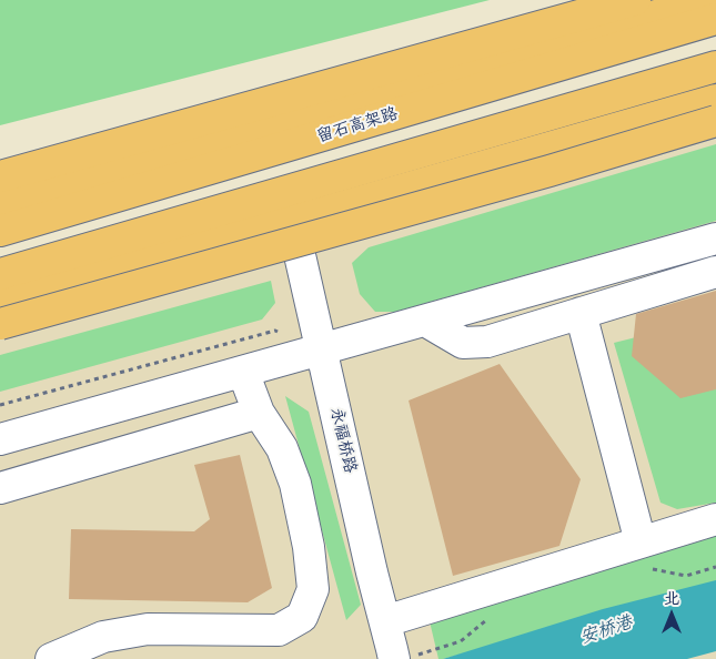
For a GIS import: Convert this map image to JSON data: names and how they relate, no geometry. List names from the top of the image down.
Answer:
{
  "streets": {
    "main road": ["留石高架路"],
    "street": ["永福桥路"]
  },
  "water": ["安桥港"],
  "north": "top"
}
